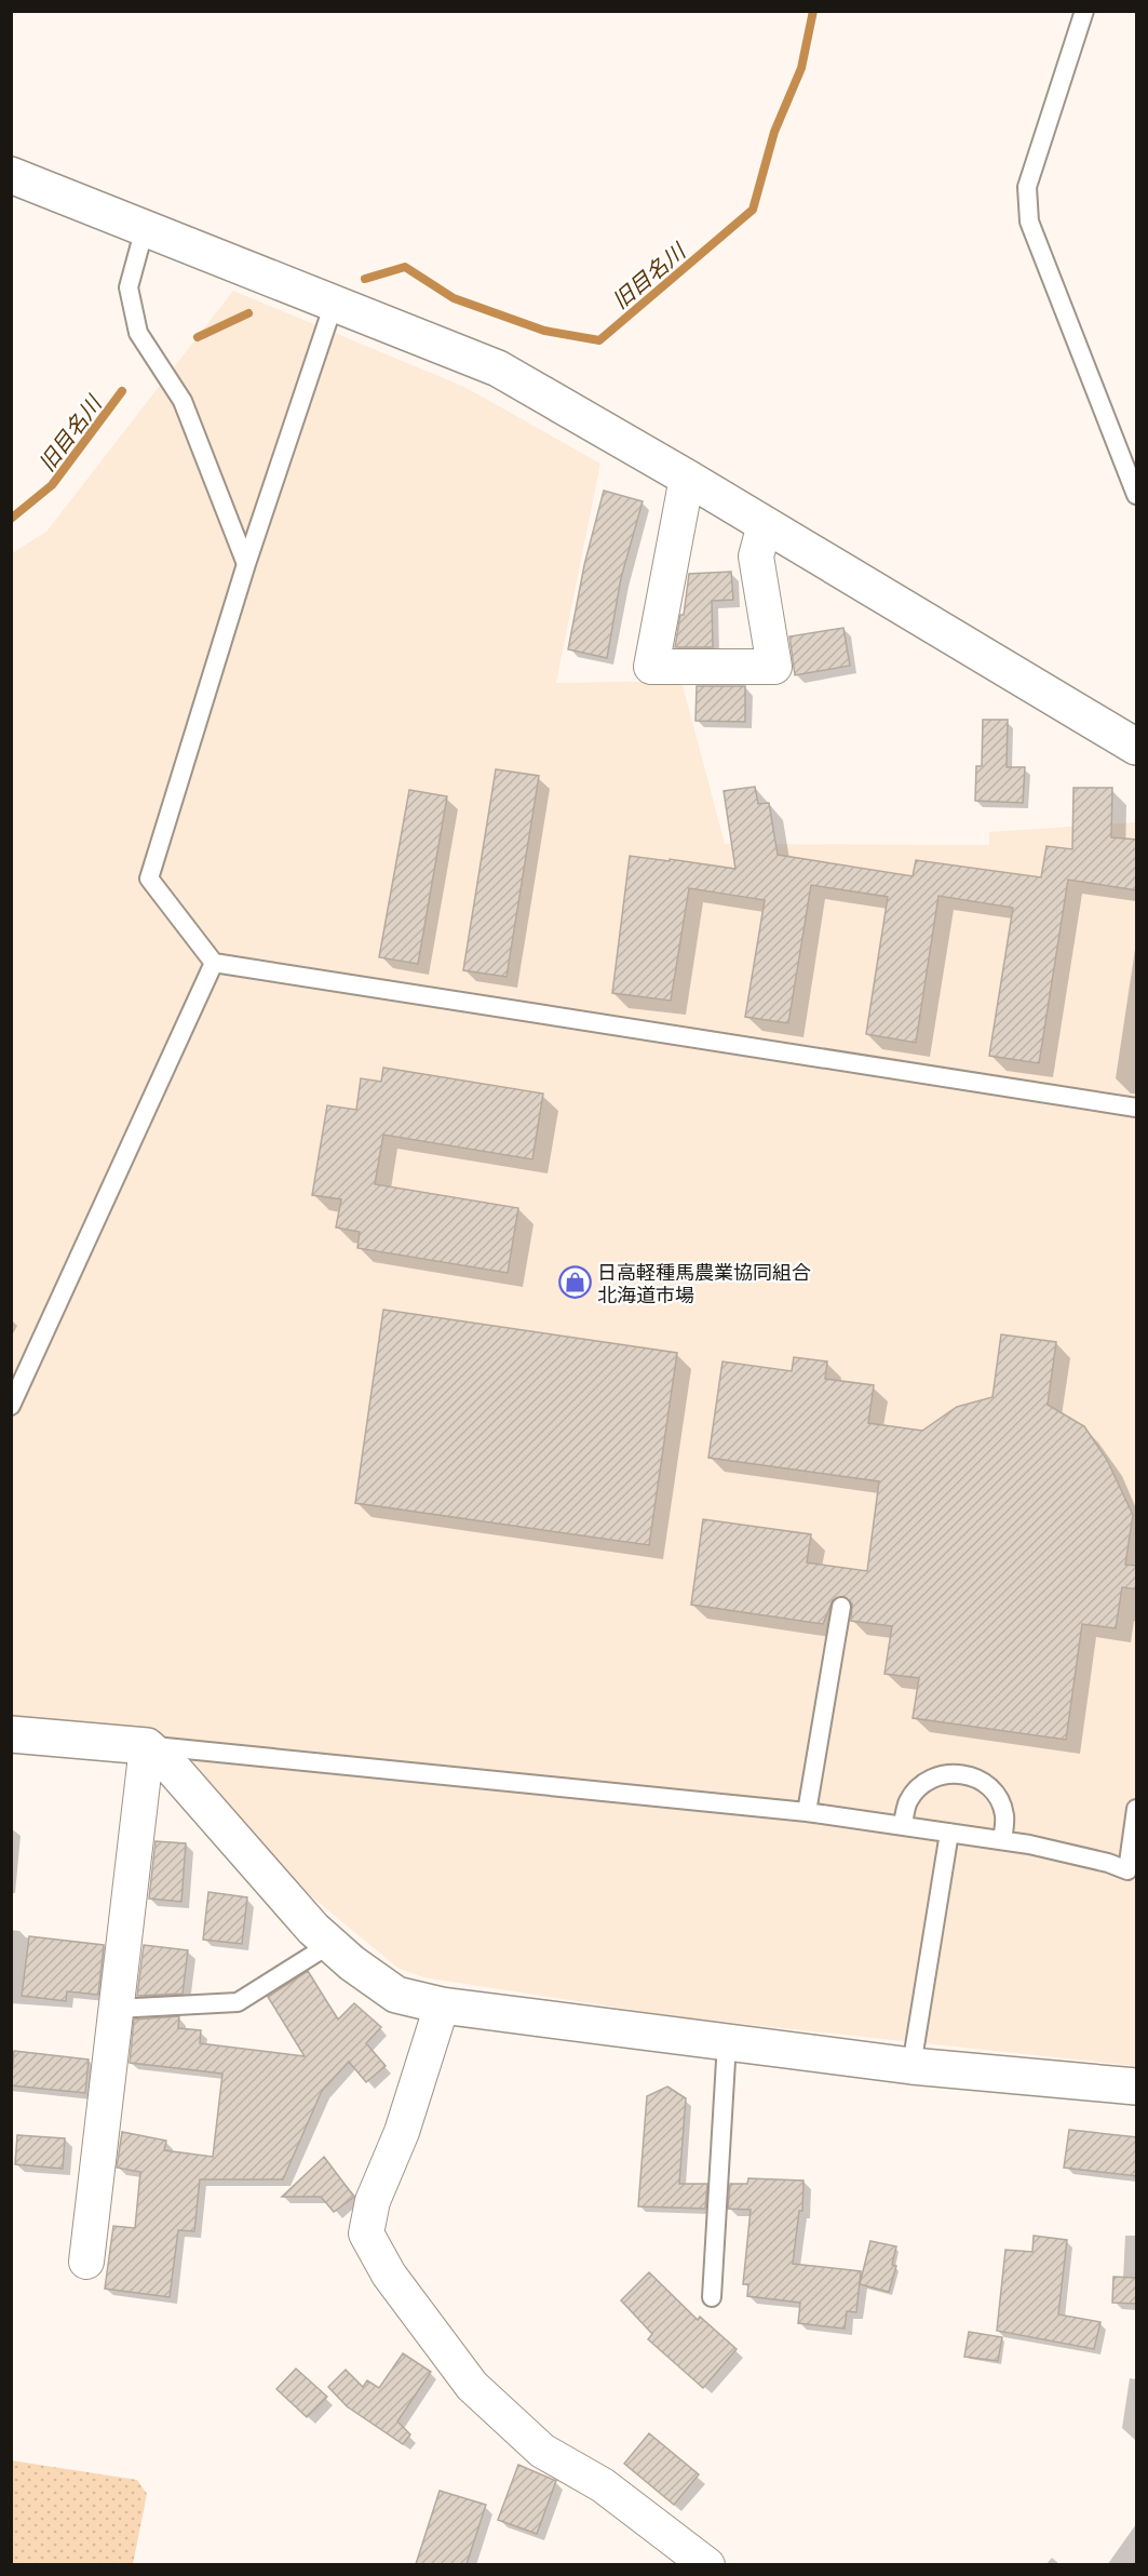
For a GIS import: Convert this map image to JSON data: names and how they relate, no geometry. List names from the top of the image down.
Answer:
{
  "water": ["旧目名川"],
  "places": {
    "shop": ["日高軽種馬農業協同組合 北海道市場"]
  }
}
